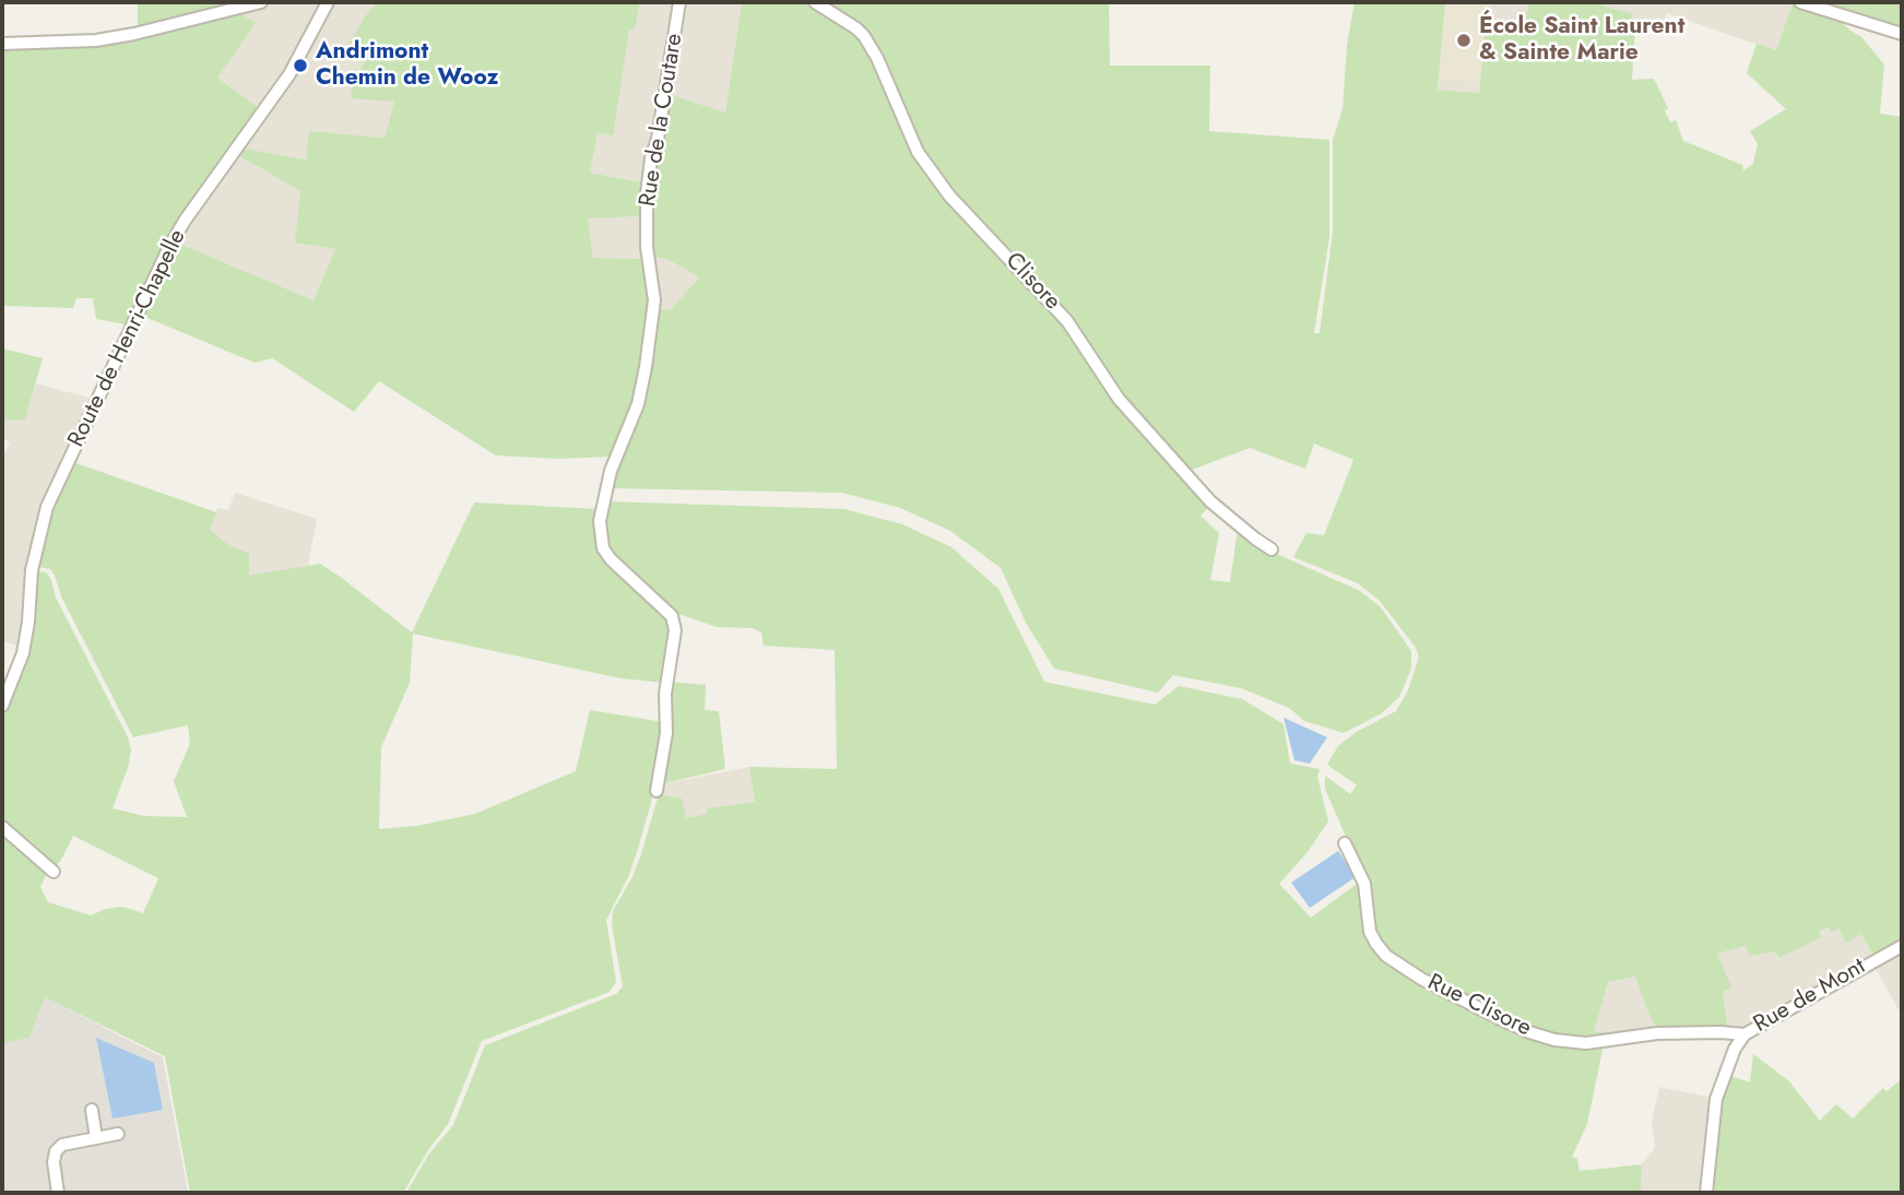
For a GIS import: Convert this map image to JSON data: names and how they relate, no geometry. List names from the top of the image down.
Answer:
{
  "streets": {
    "street": [
      "Rue de la Coutare",
      "Clisore",
      "Route de Henri-Chapelle",
      "Rue de Mont",
      "Rue Clisore"
    ]
  },
  "crossings": [
    ["Rue de Mont", "Rue Clisore"]
  ],
  "places": ["École Saint Laurent & Sainte Marie", "Andrimont Chemin de Wooz"]
}
